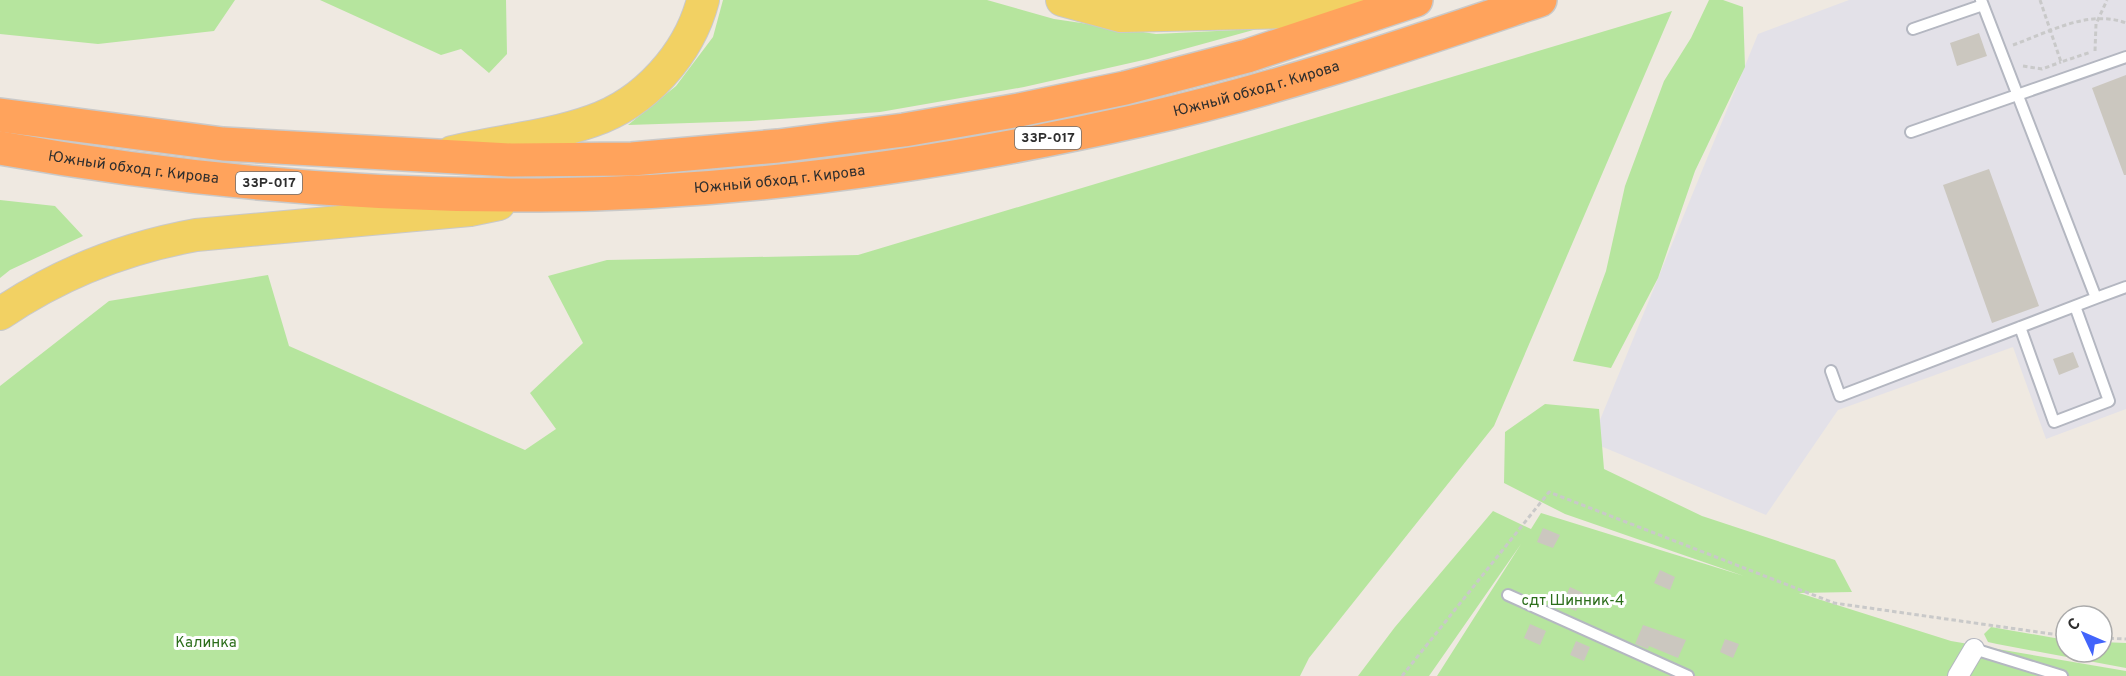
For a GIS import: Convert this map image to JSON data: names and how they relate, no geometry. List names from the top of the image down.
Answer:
{
  "streets": {
    "highway": ["Южный обход г. Кирова", "33Р-017"]
  },
  "parks": ["сдт Шинник-4", "Калинка"],
  "north": "top left"
}
